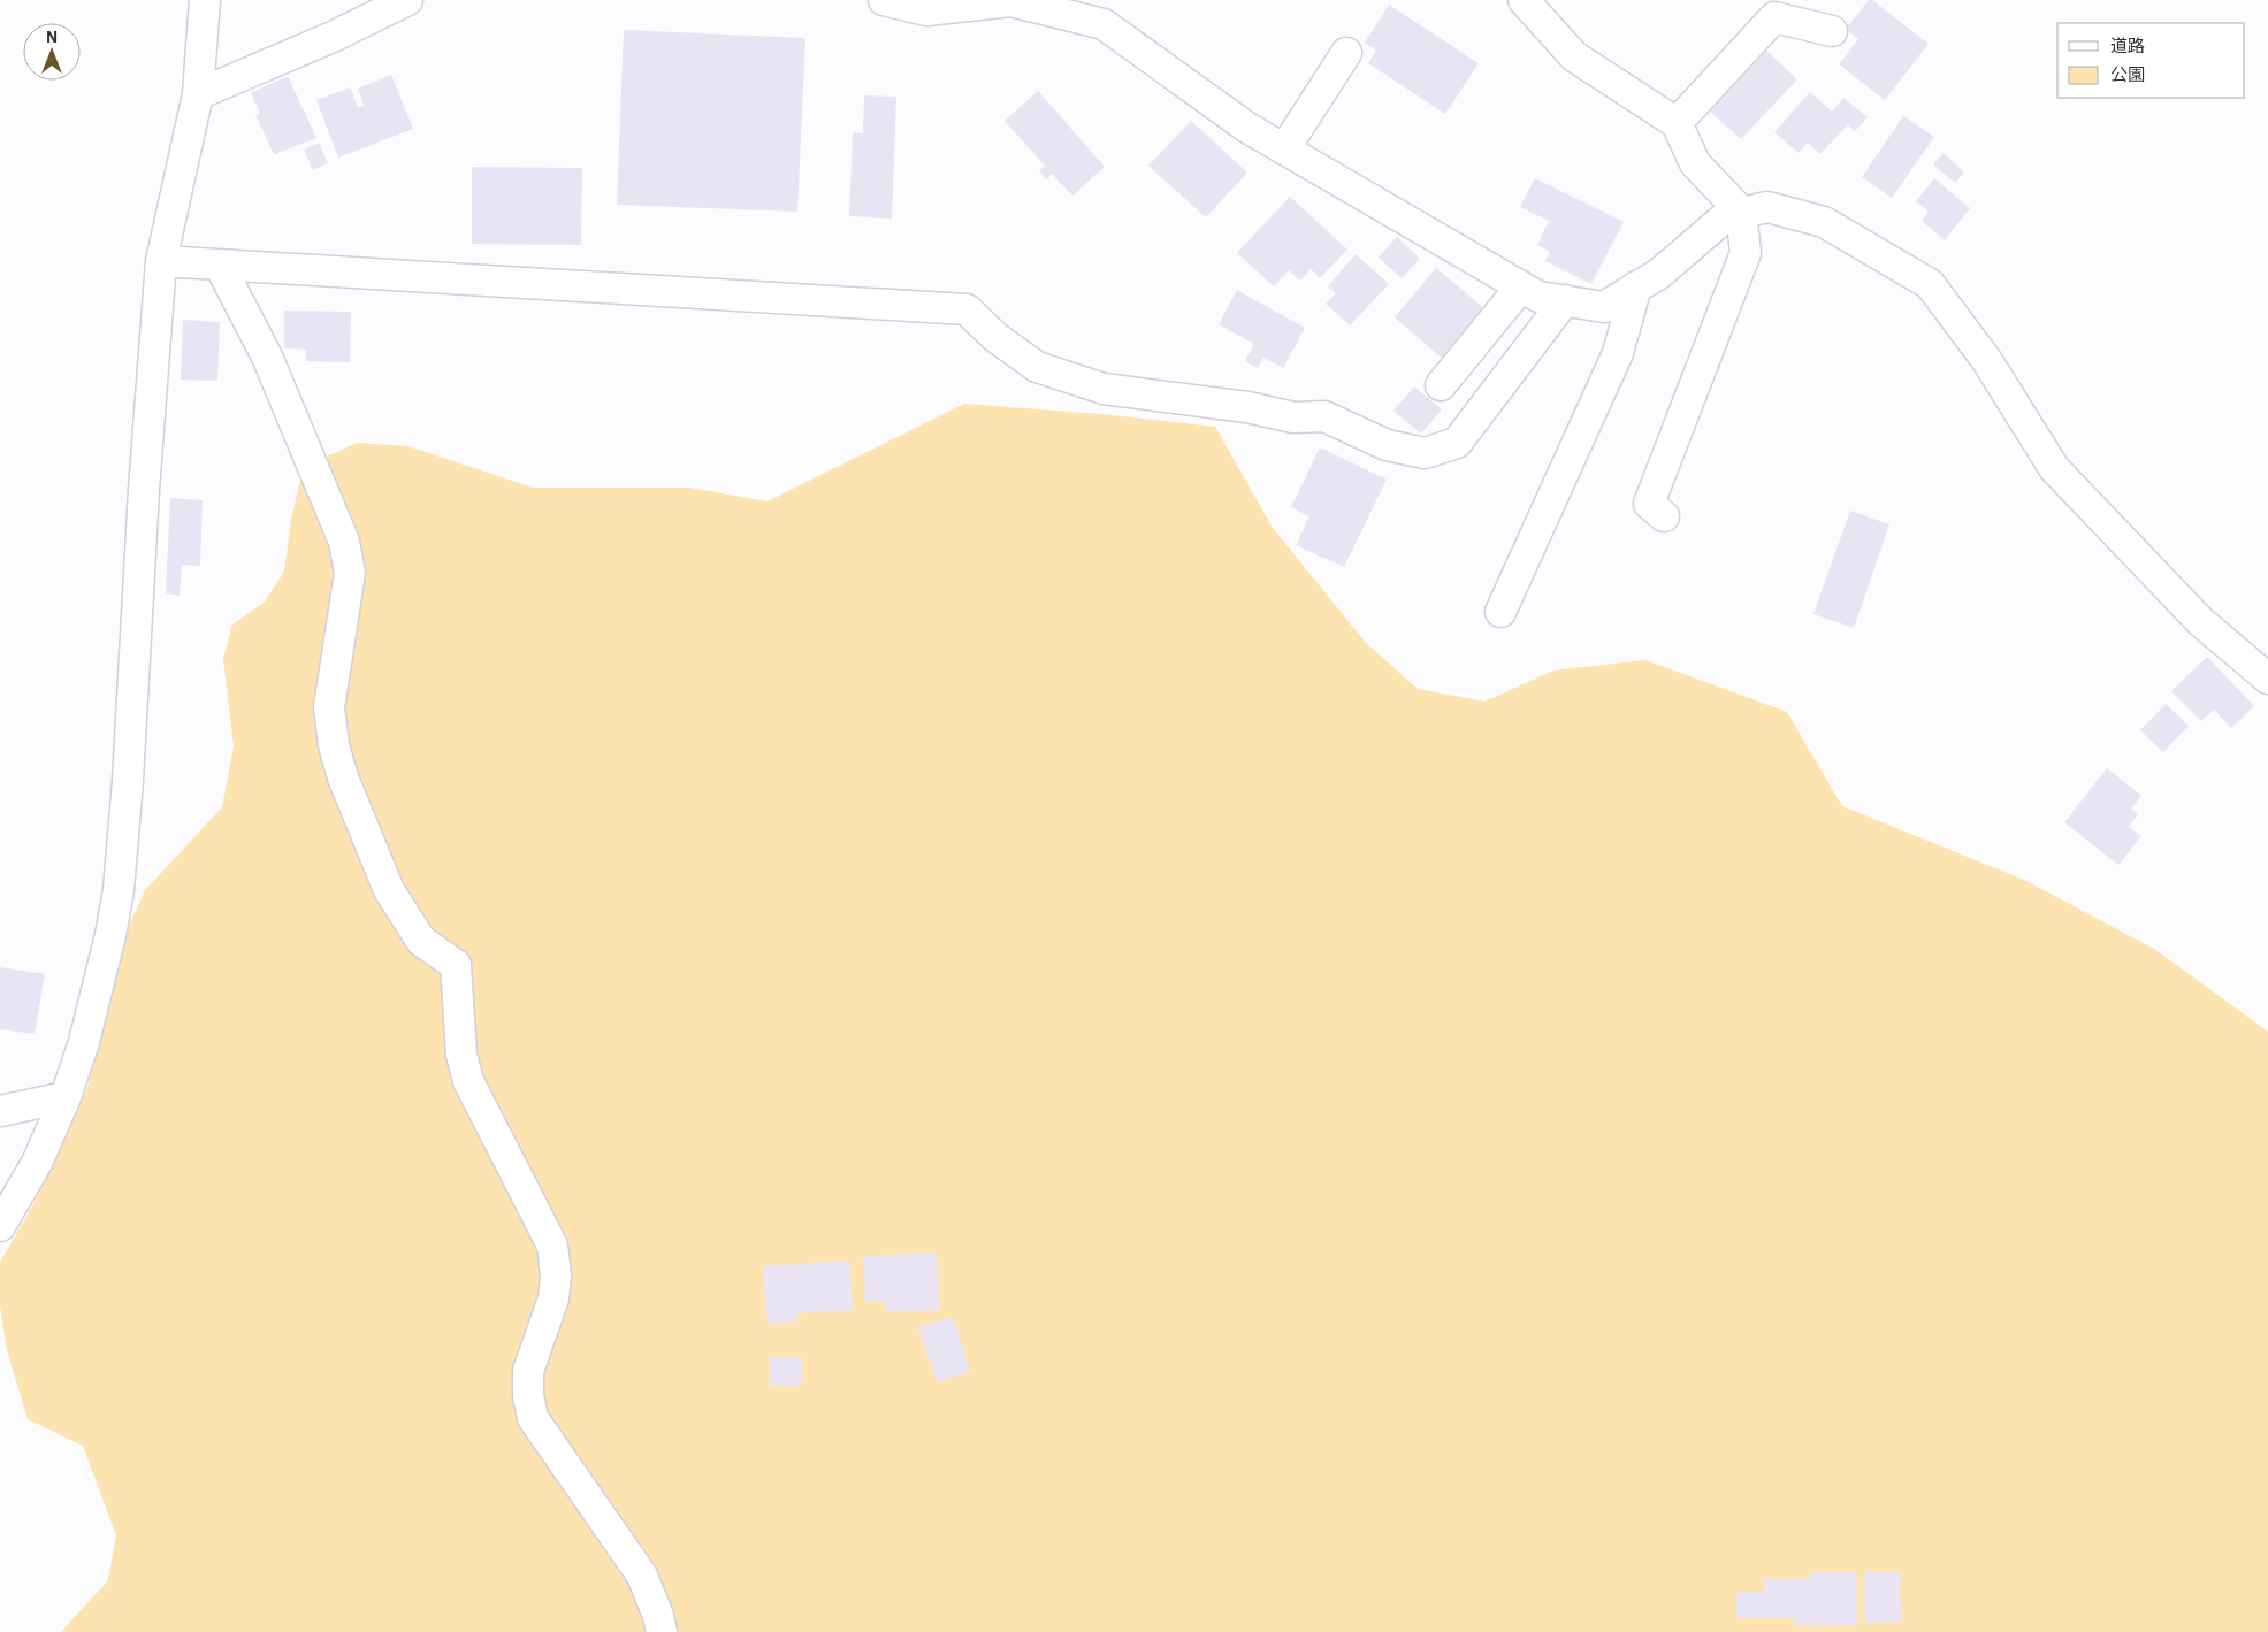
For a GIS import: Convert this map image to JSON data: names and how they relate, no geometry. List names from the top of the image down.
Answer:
{
  "legend": ["道路", "公園"],
  "north": "top"
}
